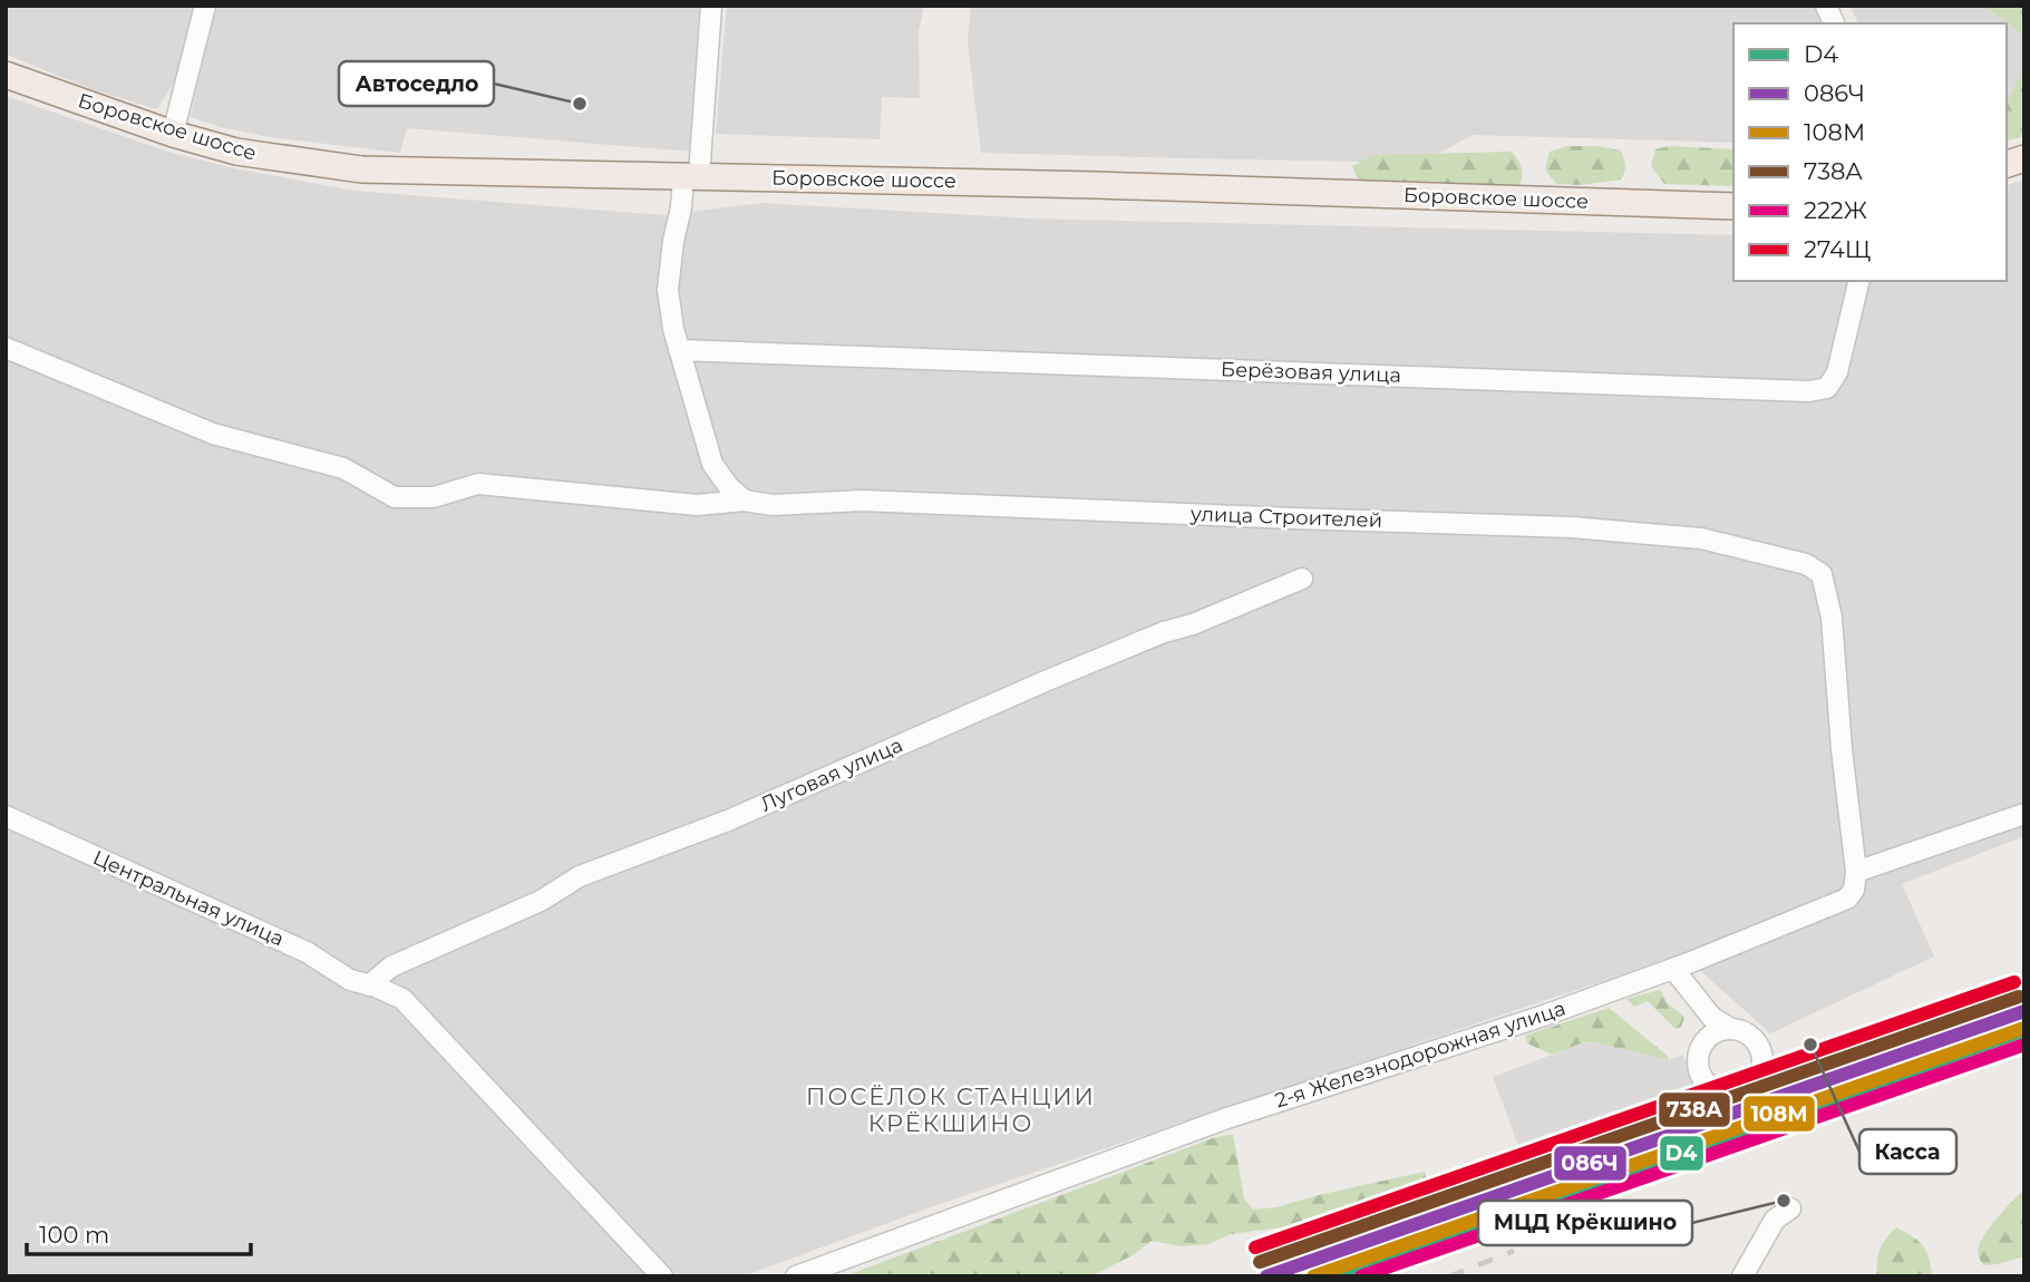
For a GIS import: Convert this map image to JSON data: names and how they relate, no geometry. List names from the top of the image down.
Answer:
{
  "streets": {
    "main road": ["Боровское шоссе"],
    "street": [
      "Берёзовая улица",
      "улица Строителей",
      "Луговая улица",
      "Центральная улица",
      "2-я Железнодорожная улица"
    ]
  },
  "crossings": [
    ["улица Строителей", "2-я Железнодорожная улица"],
    ["Луговая улица", "Центральная улица"]
  ],
  "districts": ["ПОСЁЛОК СТАНЦИИ КРЁКШИНО"],
  "places": ["Автоседло", "Касса", "МЦД Крёкшино"],
  "lines": [
    "transit line 274Щ",
    "transit line 738А",
    "transit line 086Ч",
    "transit line 108М",
    "transit line D4",
    "transit line 222Ж"
  ],
  "legend": [
    "D4",
    "086Ч",
    "108М",
    "738А",
    "222Ж",
    "274Щ"
  ],
  "scale_bar": "100 m"
}
